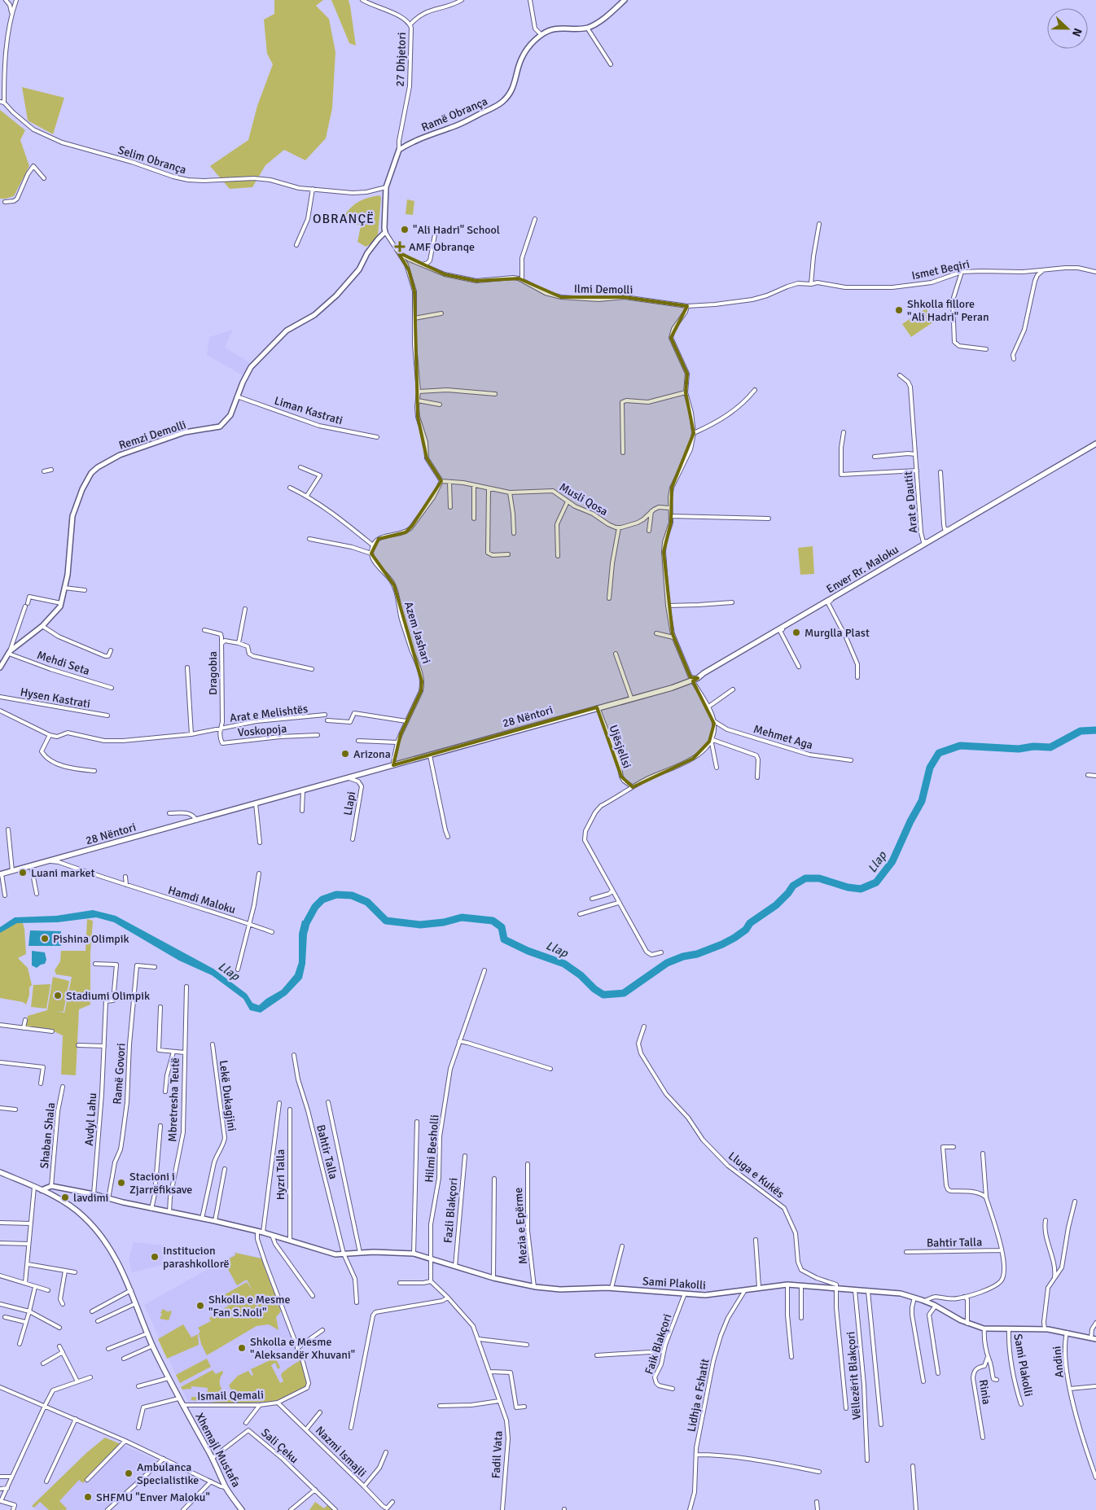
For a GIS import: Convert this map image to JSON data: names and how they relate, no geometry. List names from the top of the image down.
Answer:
{
  "streets": {
    "main road": ["Enver Rr. Maloku", "28 Nëntori", "Xhemajl Mustafa"],
    "street": [
      "27 Dhjetori",
      "Ramë Obrança",
      "Selim Obrança",
      "Ismet Beqiri",
      "Ilmi Demolli",
      "Liman Kastrati",
      "Remzi Demolli",
      "Musli Qosa",
      "Arat e Dautit",
      "Azem Jashari",
      "Mehdi Seta",
      "Dragobia",
      "Hysen Kastrati",
      "Arat e Melishtës",
      "Voskopoja",
      "Mehmet Aga",
      "Ujësjellsi",
      "Llapi",
      "Hamdi Maloku",
      "Ramë Govori",
      "Lekë Dukagjini",
      "Mbretresha Teutë",
      "Avdyl Lahu",
      "Shaban Shala",
      "Hilmi Besholli",
      "Bahtir Talla",
      "Hyzri Talla",
      "Lluga e Kukës",
      "Fazli Blakçori",
      "Mezia e Epërme",
      "Sami Plakolli",
      "Faik Blakçori",
      "Andini",
      "Vëllezërit Blakçori",
      "Rinia",
      "Ismail Qemali",
      "Lidhja e Fshatit",
      "Sali Çeku",
      "Nazmi Ismajli",
      "Fadil Vata"
    ]
  },
  "crossings": [
    ["27 Dhjetori", "Ramë Obrança"],
    ["Ismet Beqiri", "Ilmi Demolli"],
    ["Liman Kastrati", "Remzi Demolli"],
    ["Remzi Demolli", "Mehdi Seta"],
    ["Arat e Dautit", "Enver Rr. Maloku"],
    ["Enver Rr. Maloku", "28 Nëntori"],
    ["Azem Jashari", "28 Nëntori"],
    ["Dragobia", "Arat e Melishtës"],
    ["Dragobia", "Voskopoja"],
    ["Arat e Melishtës", "Voskopoja"],
    ["28 Nëntori", "Ujësjellsi"],
    ["28 Nëntori", "Llapi"],
    ["28 Nëntori", "Hamdi Maloku"],
    ["Hilmi Besholli", "Sami Plakolli"],
    ["Lluga e Kukës", "Sami Plakolli"],
    ["Fazli Blakçori", "Sami Plakolli"],
    ["Mezia e Epërme", "Sami Plakolli"],
    ["Sami Plakolli", "Faik Blakçori"],
    ["Sami Plakolli", "Andini"],
    ["Sami Plakolli", "Vëllezërit Blakçori"],
    ["Sami Plakolli", "Rinia"],
    ["Sami Plakolli", "Lidhja e Fshatit"],
    ["Ismail Qemali", "Xhemajl Mustafa"],
    ["Ismail Qemali", "Nazmi Ismajli"],
    ["Sali Çeku", "Xhemajl Mustafa"]
  ],
  "districts": ["OBRANÇË"],
  "water": ["Llap"],
  "places": {
    "other": [
      "\"Ali Hadri\" School",
      "Shkolla fillore \"Ali Hadri\" Peran",
      "Murglla Plast",
      "Arizona",
      "Luani market",
      "Pishina Olimpik",
      "Stadiumi Olimpik",
      "Stacioni i Zjarrëfiksave",
      "lavdimi",
      "Institucion parashkollorë",
      "Shkolla e Mesme \"Fan S.Noli\"",
      "Shkolla e Mesme \"Aleksandër Xhuvani\"",
      "Ambulanca Specialistike",
      "SHFMU \"Enver Maloku\""
    ],
    "health": ["AMF Obranqe"]
  },
  "north": "right"
}
